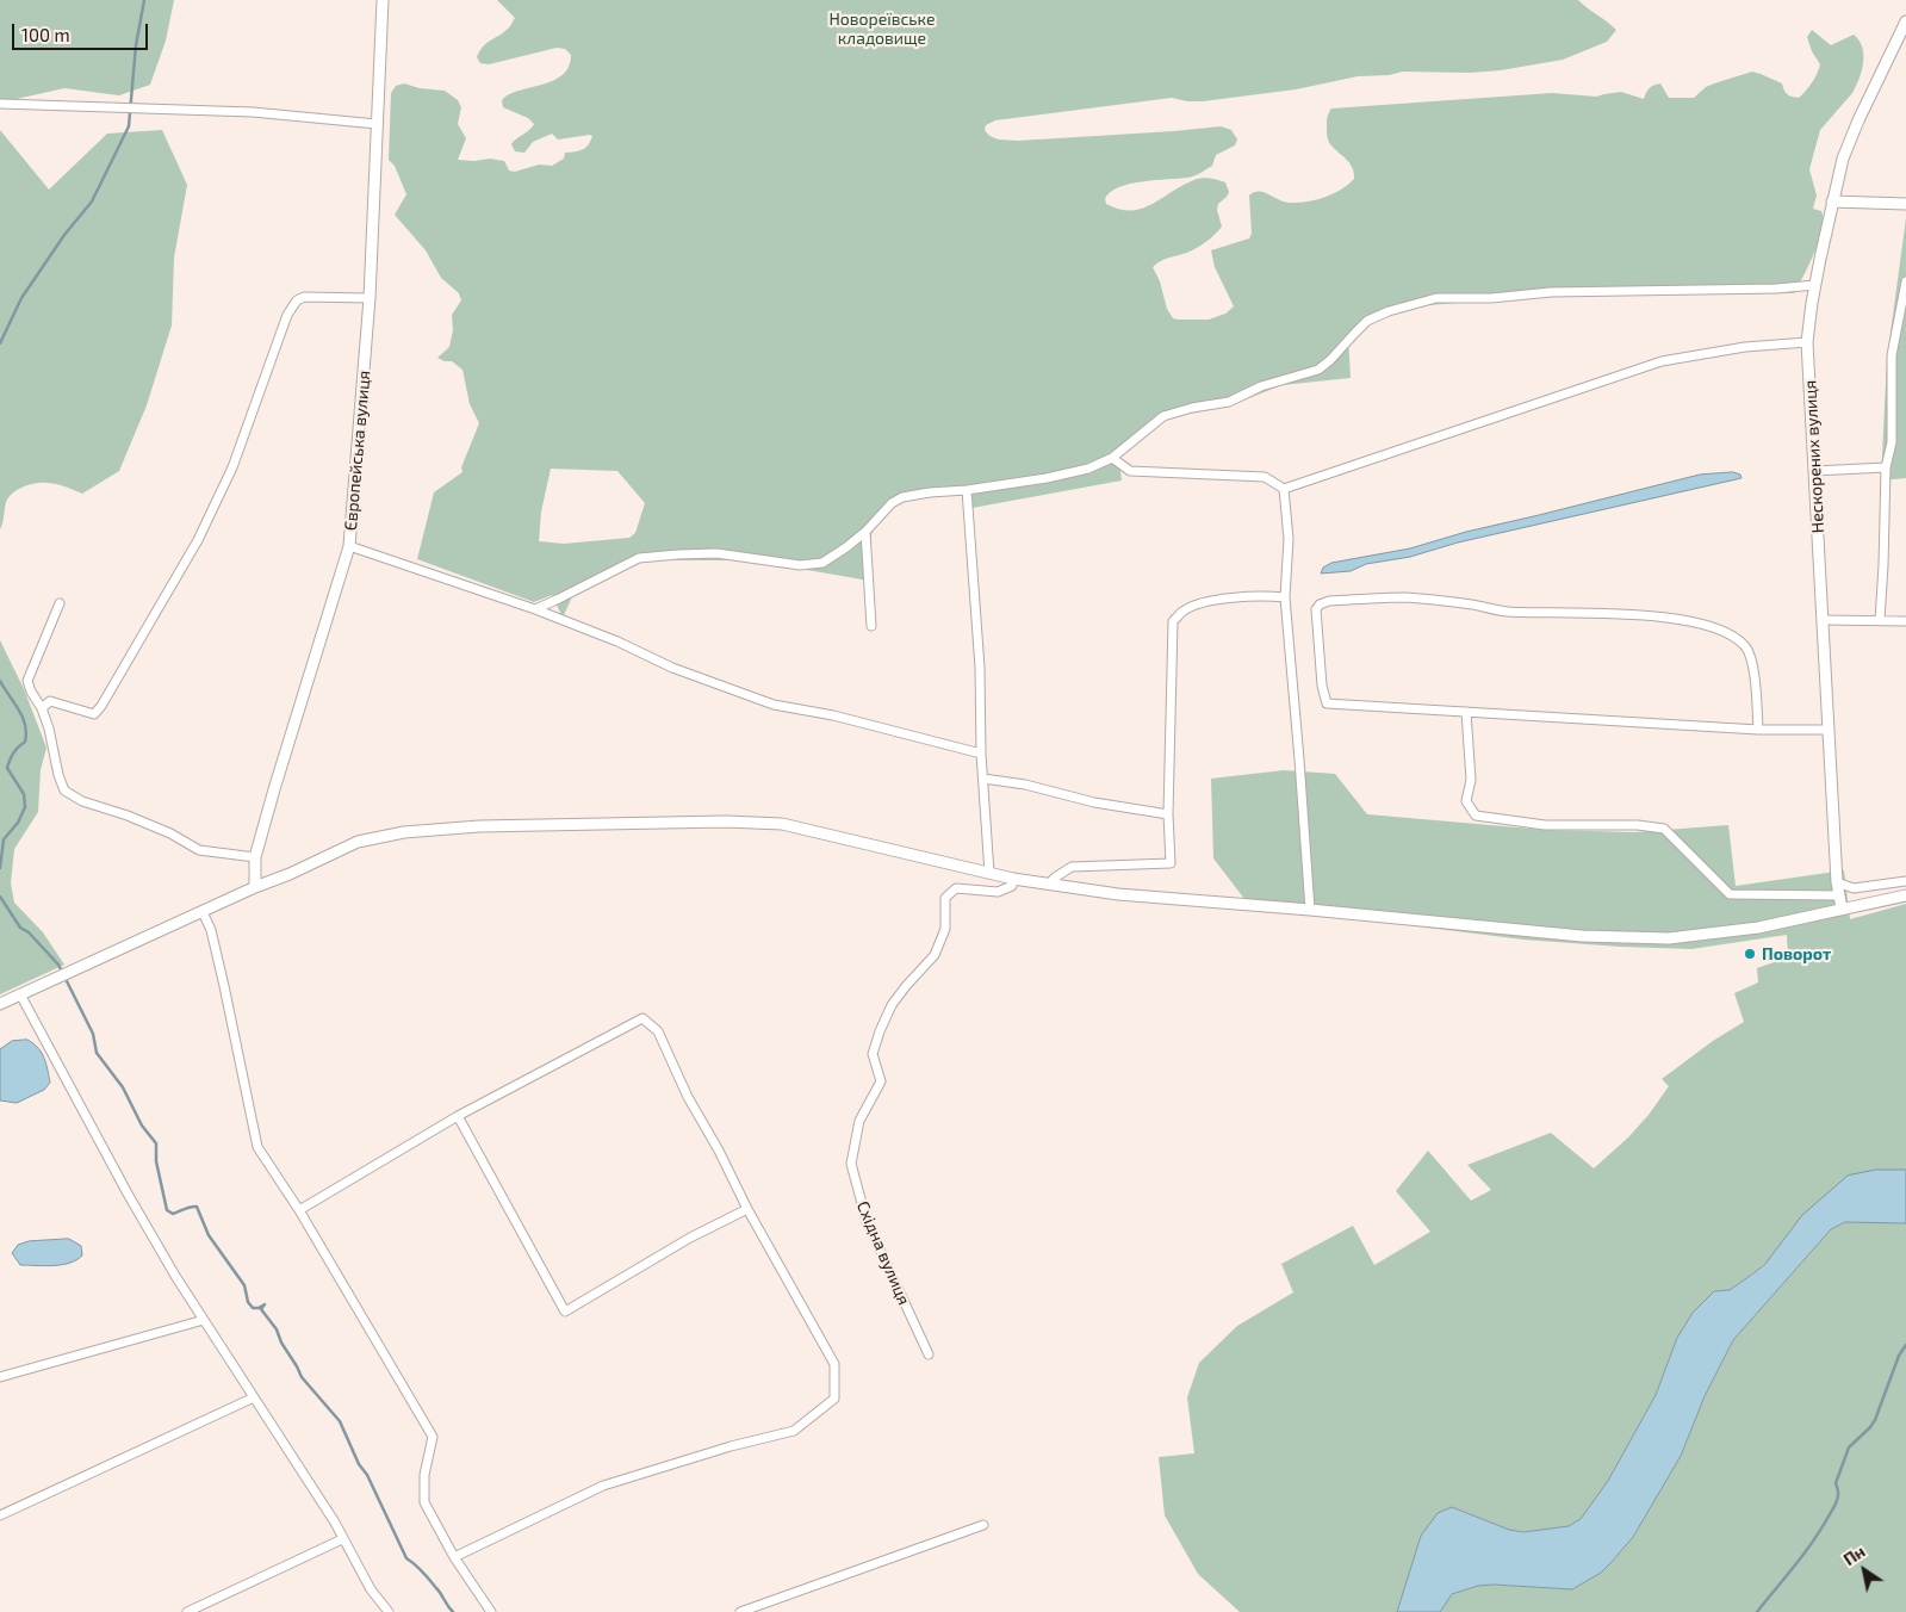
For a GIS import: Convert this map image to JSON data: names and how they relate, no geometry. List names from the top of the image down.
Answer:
{
  "streets": {
    "main road": ["Європейська вулиця", "Нескорених вулиця"],
    "street": ["Східна вулиця"]
  },
  "parks": ["Новореївське кладовище"],
  "places": ["Поворот"],
  "scale_bar": "100 m",
  "north": "top left"
}
